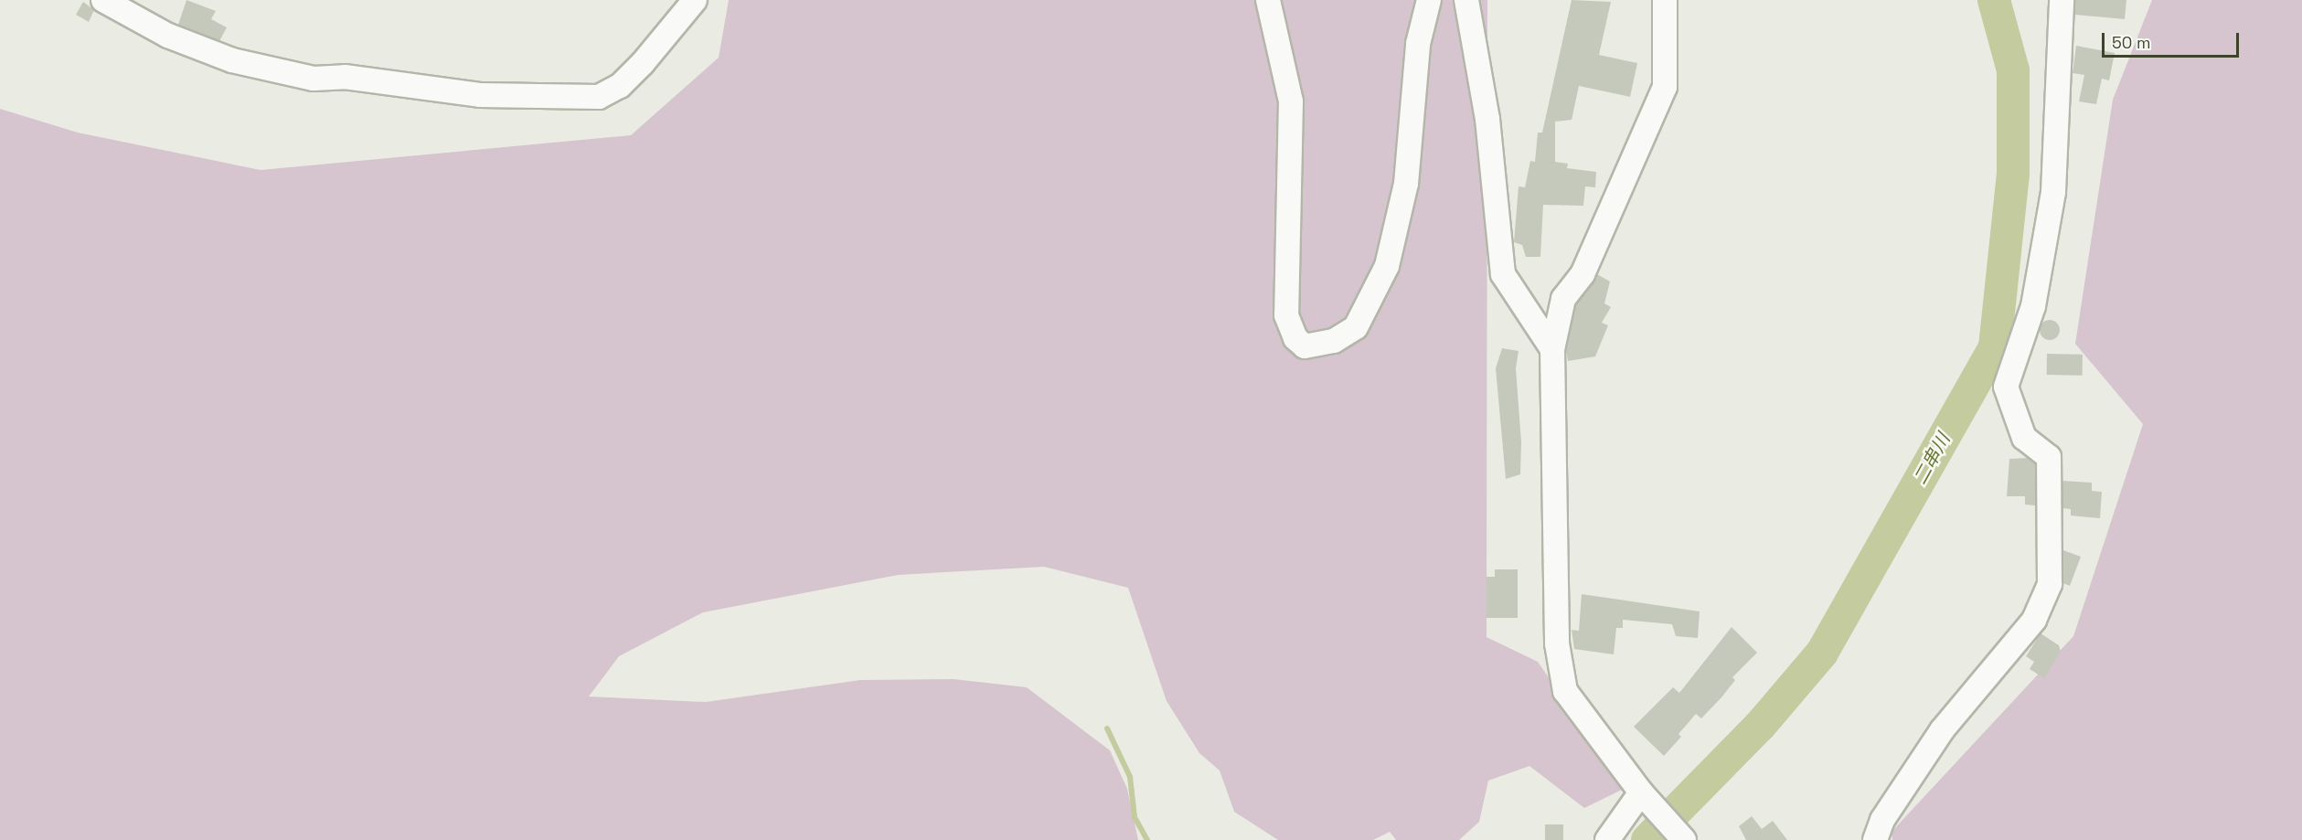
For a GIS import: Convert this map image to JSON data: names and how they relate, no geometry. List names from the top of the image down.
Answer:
{
  "water": ["二串川"],
  "scale_bar": "50 m"
}
